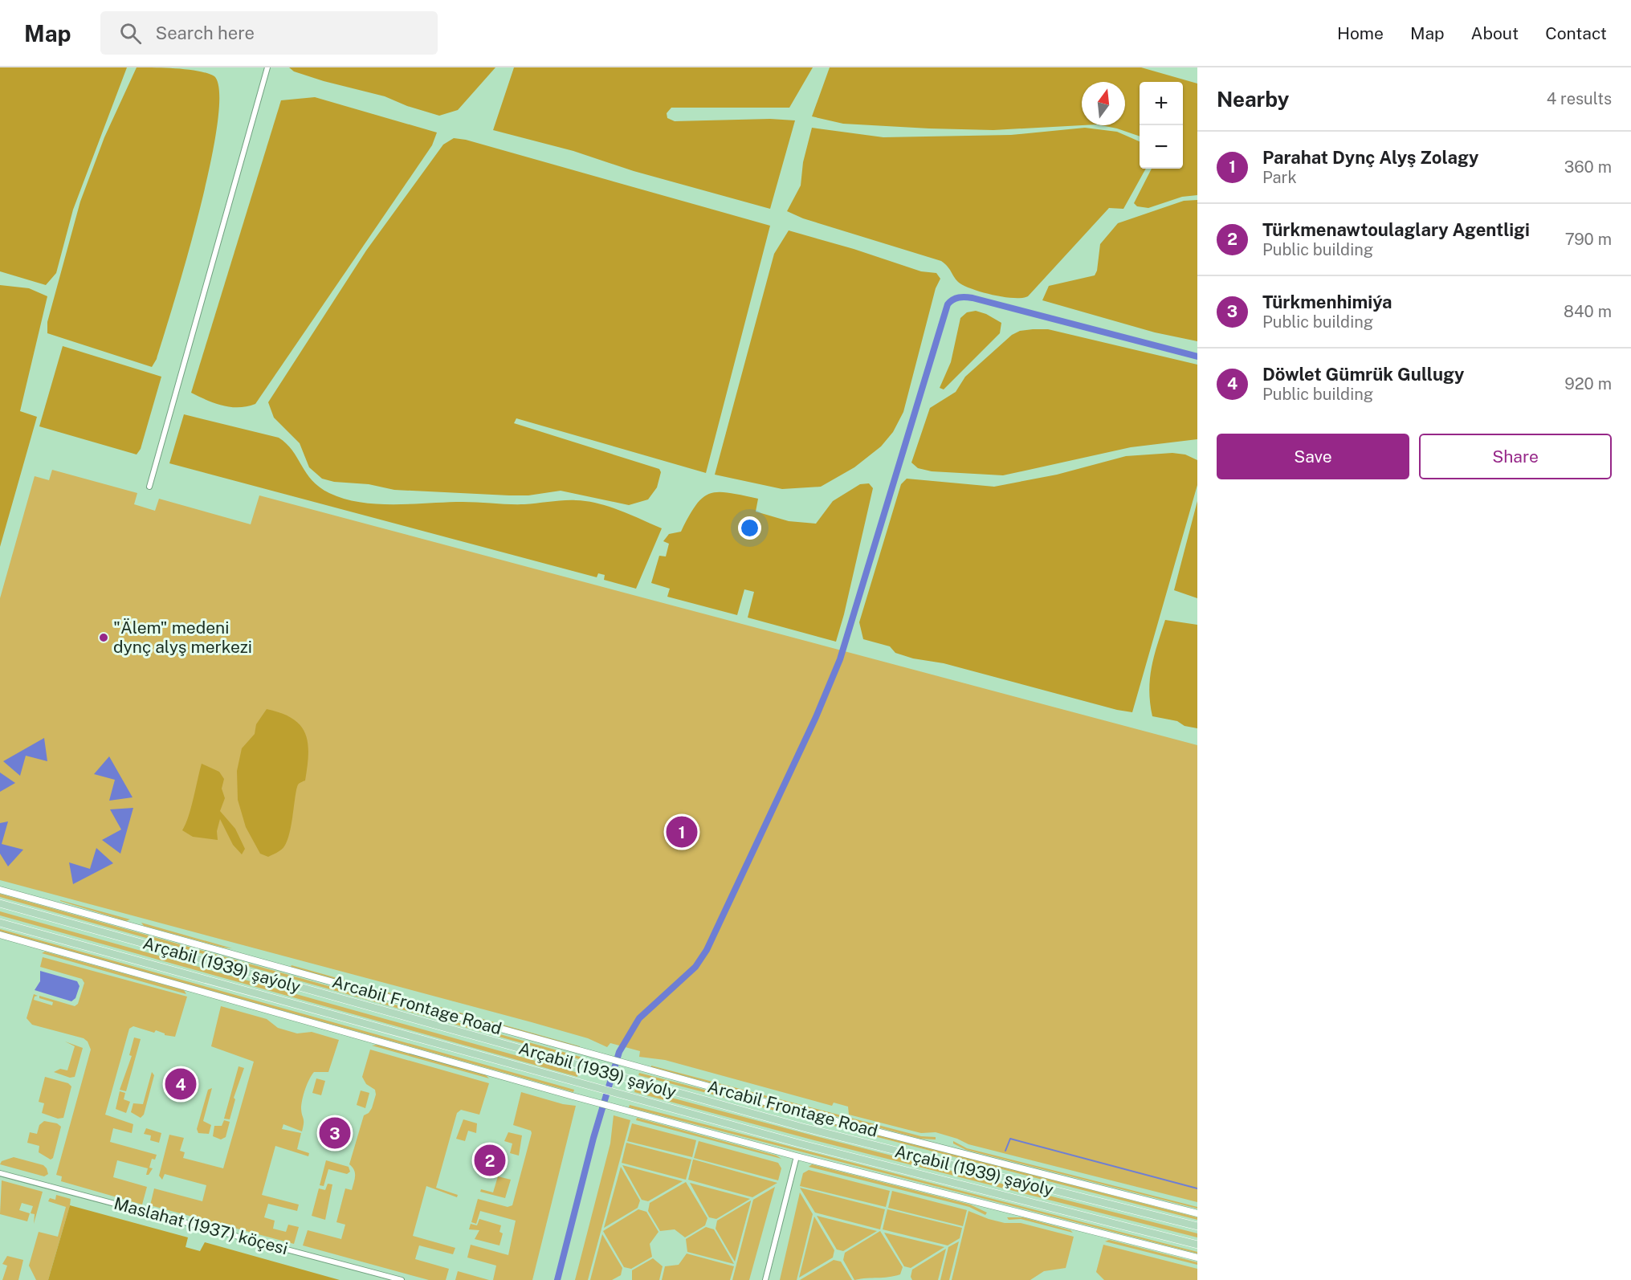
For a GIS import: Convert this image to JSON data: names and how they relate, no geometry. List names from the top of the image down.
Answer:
{
  "streets": {
    "main road": ["Arçabil (1939) şaýoly"],
    "street": ["Arcabil Frontage Road", "Maslahat (1937) köçesi"]
  },
  "places": ["\"Älem\" medeni dynç alyş merkezi"],
  "north": "top",
  "page": {
    "header": "Map",
    "search": "Search here",
    "nav": [
      "Home",
      "Map",
      "About",
      "Contact"
    ],
    "heading": ["Nearby", "4 results"],
    "map_buttons": ["+", "−"],
    "list": [
      {
        "mark": "1",
        "name": "Parahat Dynç Alyş Zolagy",
        "note": "Park",
        "value": "360 m"
      },
      {
        "mark": "2",
        "name": "Türkmenawtoulaglary Agentligi",
        "note": "Public building",
        "value": "790 m"
      },
      {
        "mark": "3",
        "name": "Türkmenhimiýa",
        "note": "Public building",
        "value": "840 m"
      },
      {
        "mark": "4",
        "name": "Döwlet Gümrük Gullugy",
        "note": "Public building",
        "value": "920 m"
      }
    ],
    "buttons": ["Save", "Share"],
    "pins": [
      "1",
      "4",
      "3",
      "2"
    ]
  }
}
